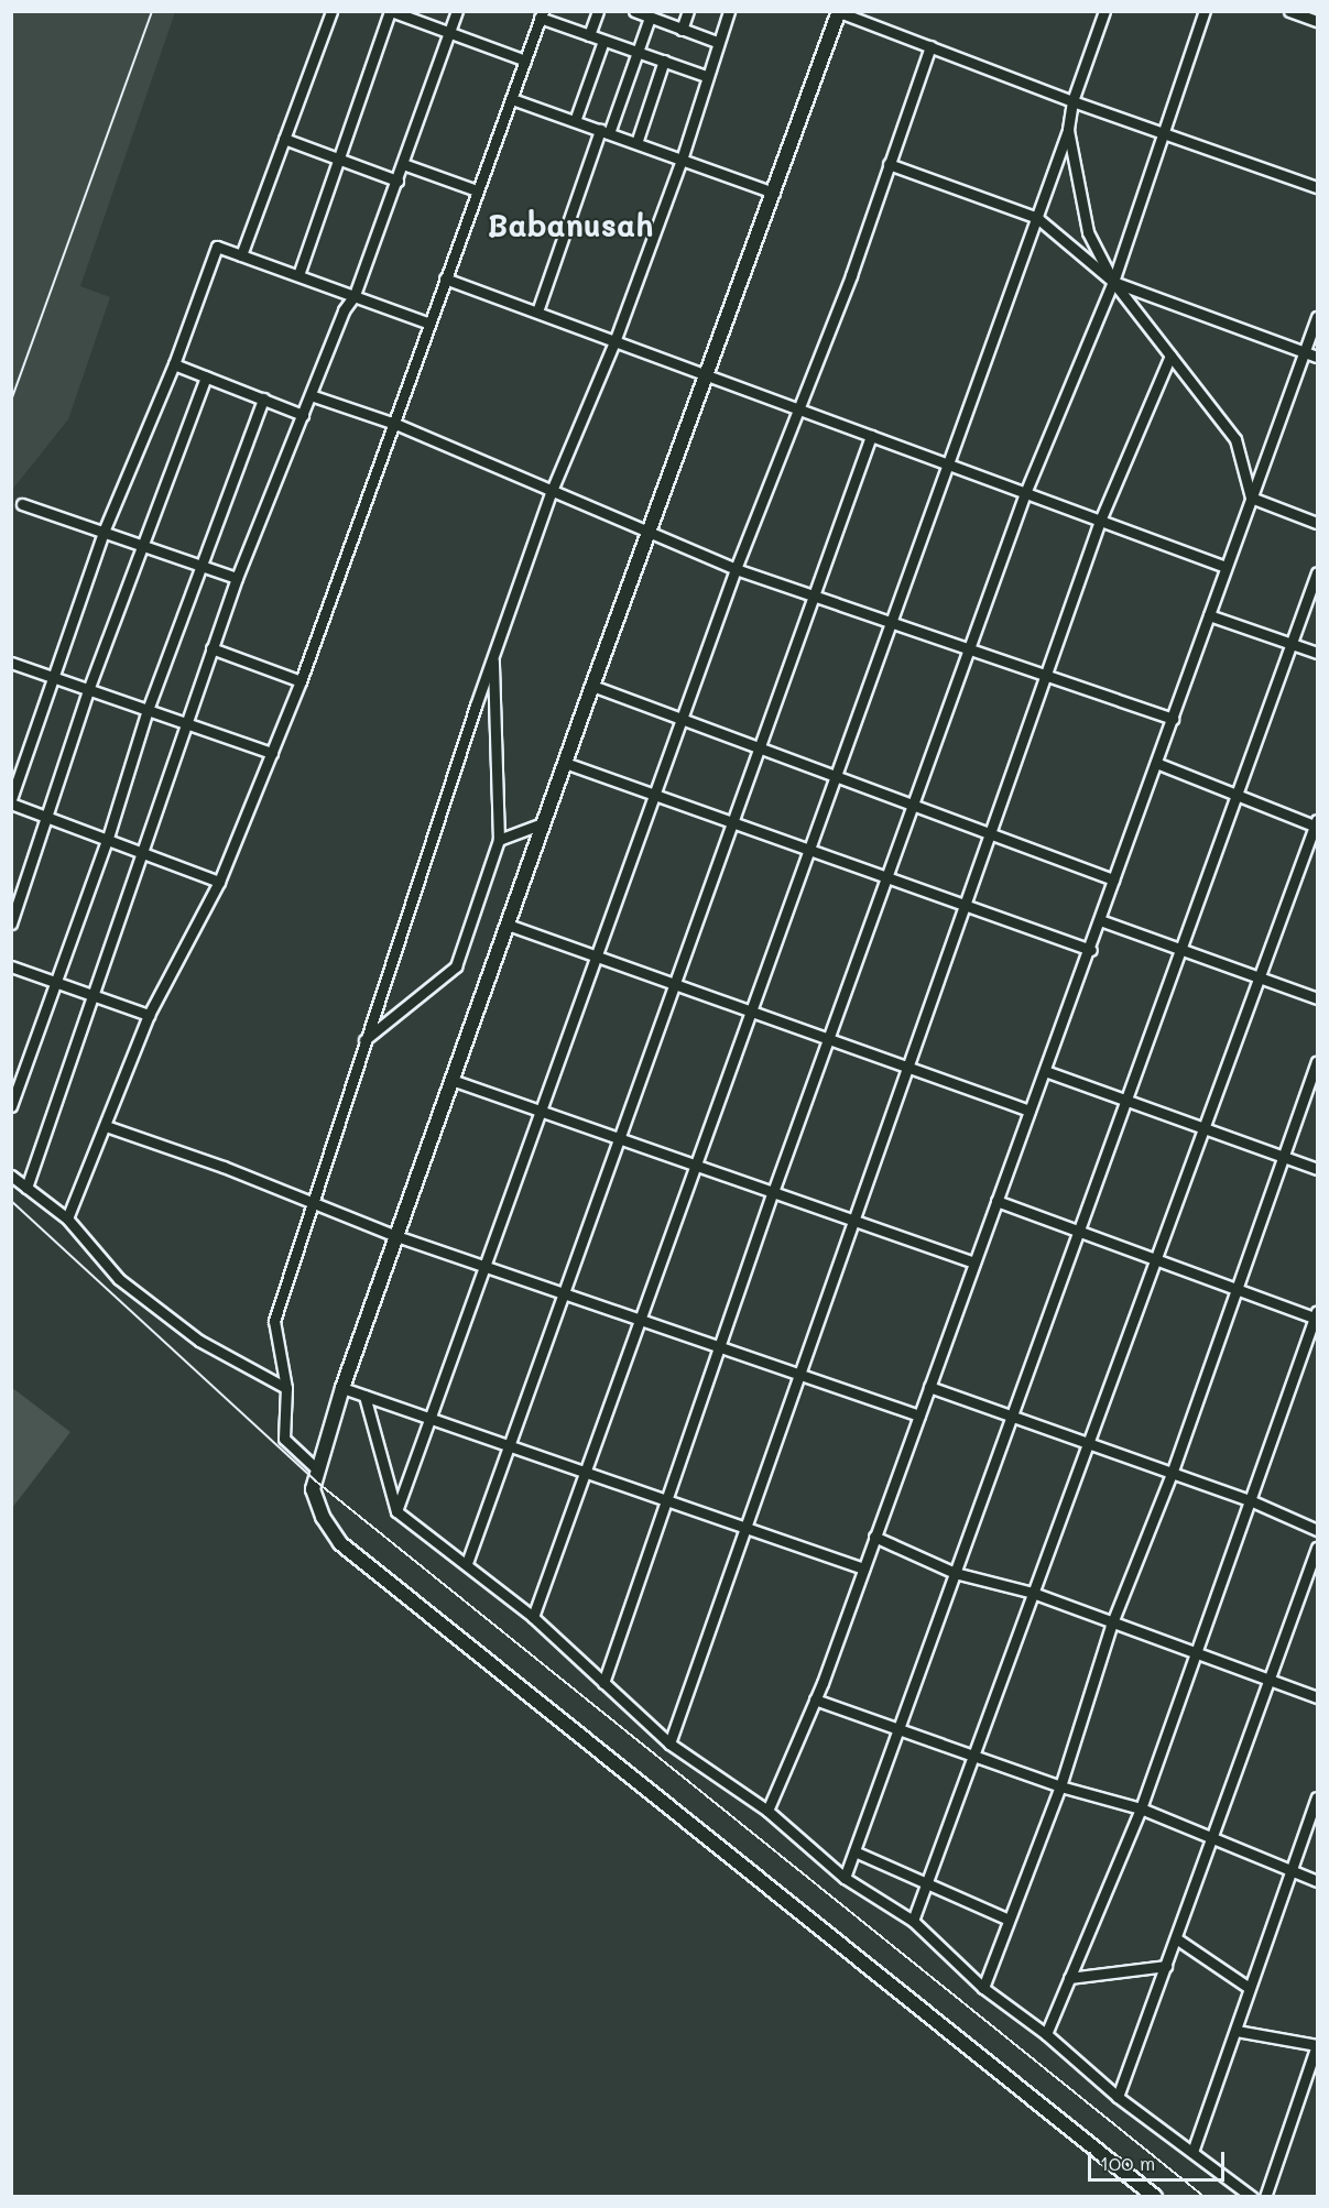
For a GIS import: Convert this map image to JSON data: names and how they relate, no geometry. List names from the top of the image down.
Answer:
{
  "districts": ["Babanusah"],
  "scale_bar": "100 m"
}
